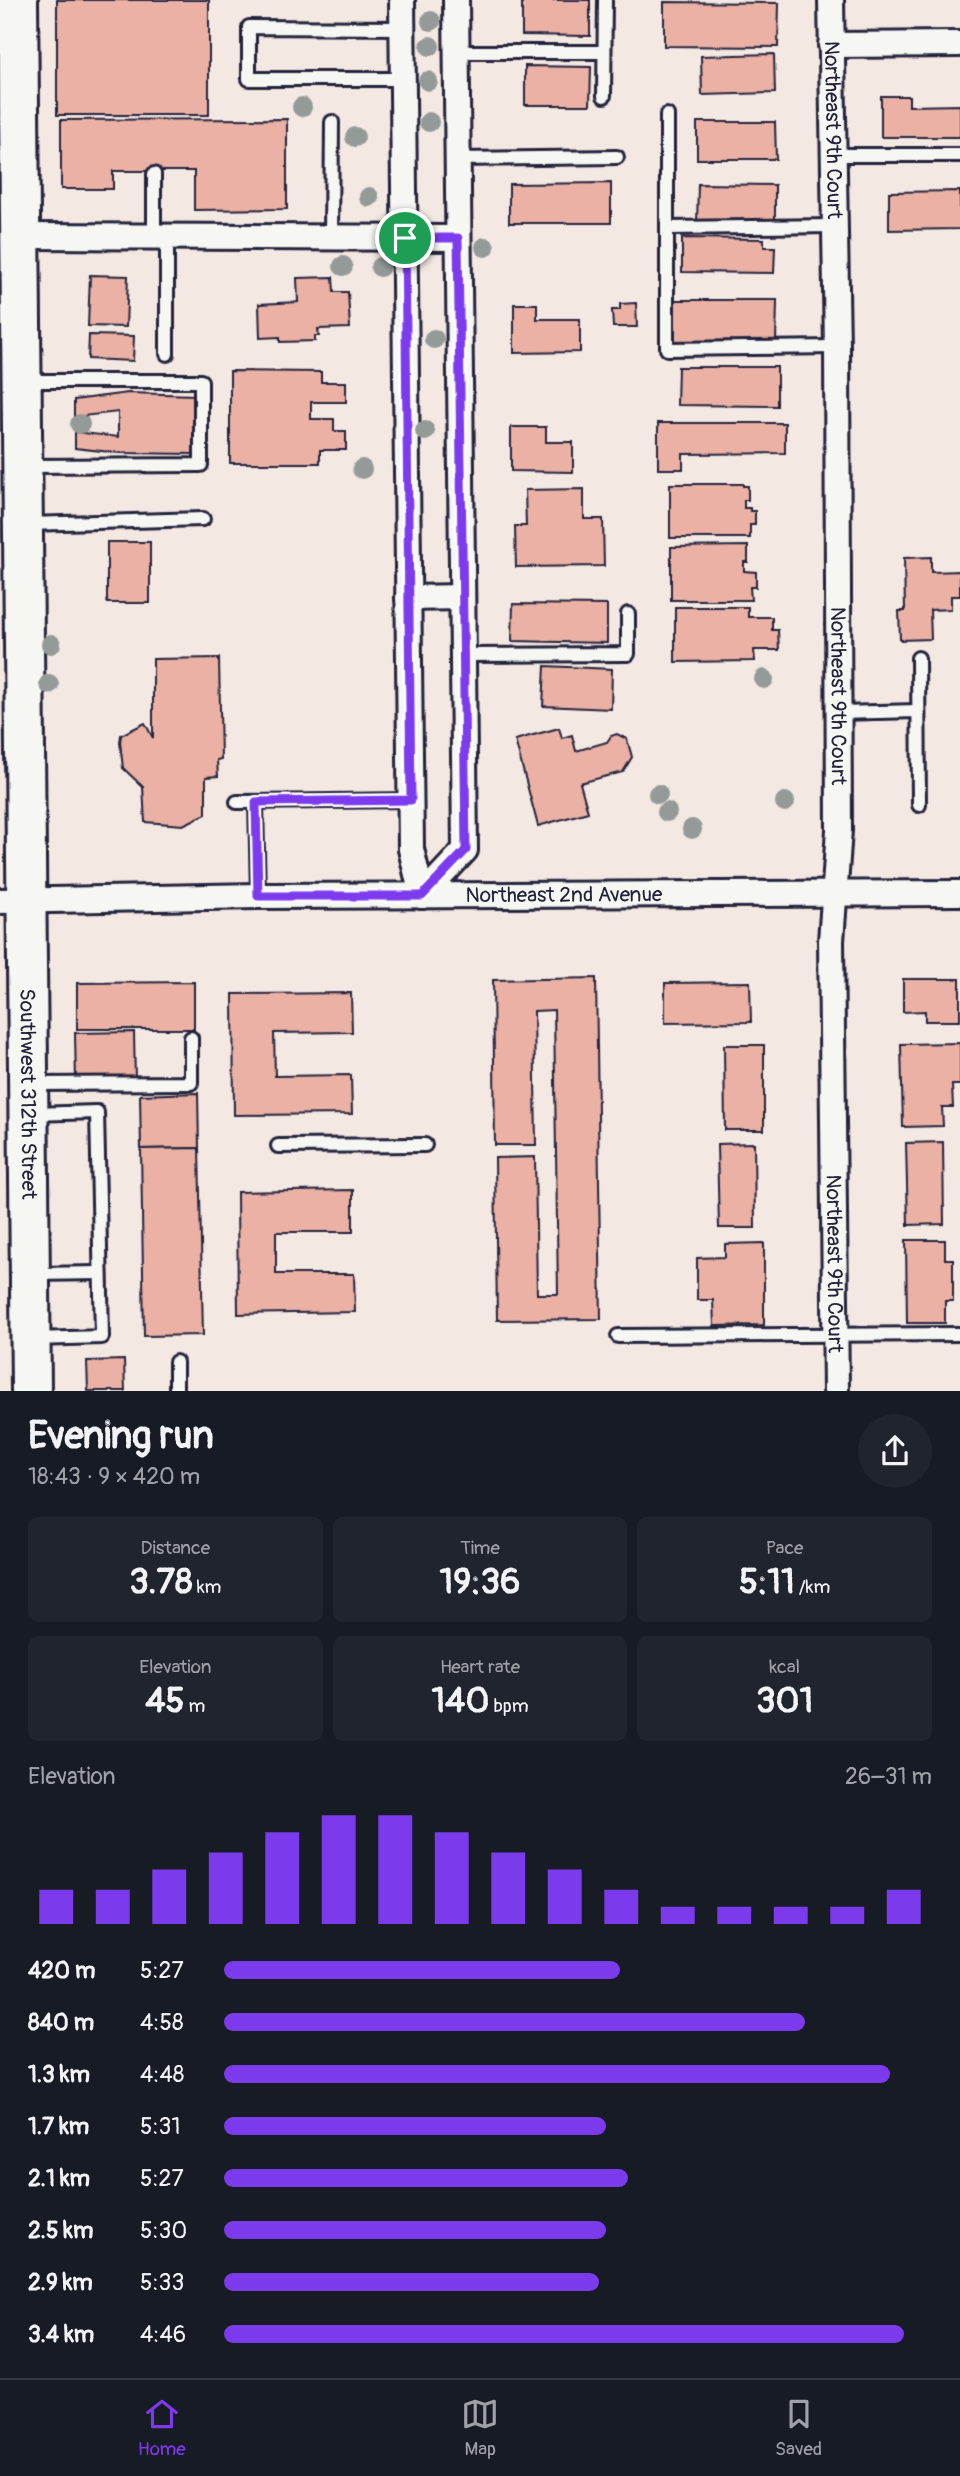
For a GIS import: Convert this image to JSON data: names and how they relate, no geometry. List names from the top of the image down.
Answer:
{
  "streets": {
    "highway": ["Southwest 312th Street"],
    "street": ["Northeast 9th Court", "Northeast 2nd Avenue"]
  },
  "crossings": [
    ["Northeast 9th Court", "Northeast 2nd Avenue"],
    ["Northeast 2nd Avenue", "Southwest 312th Street"]
  ],
  "page": {
    "heading": ["Evening run", "18:43 · 9 × 420 m"],
    "stats": [
      ["Distance", "3.78 km"],
      ["Time", "19:36"],
      ["Pace", "5:11 /km"],
      ["Elevation", "45 m"],
      ["Heart rate", "140 bpm"],
      ["kcal", "301"]
    ],
    "chart": ["Elevation", "26–31 m"],
    "list": [
      {
        "name": "420 m",
        "note": "5:27"
      },
      {
        "name": "840 m",
        "note": "4:58"
      },
      {
        "name": "1.3 km",
        "note": "4:48"
      },
      {
        "name": "1.7 km",
        "note": "5:31"
      },
      {
        "name": "2.1 km",
        "note": "5:27"
      },
      {
        "name": "2.5 km",
        "note": "5:30"
      },
      {
        "name": "2.9 km",
        "note": "5:33"
      },
      {
        "name": "3.4 km",
        "note": "4:46"
      }
    ],
    "tabs": ["Home", "Map", "Saved"]
  }
}
